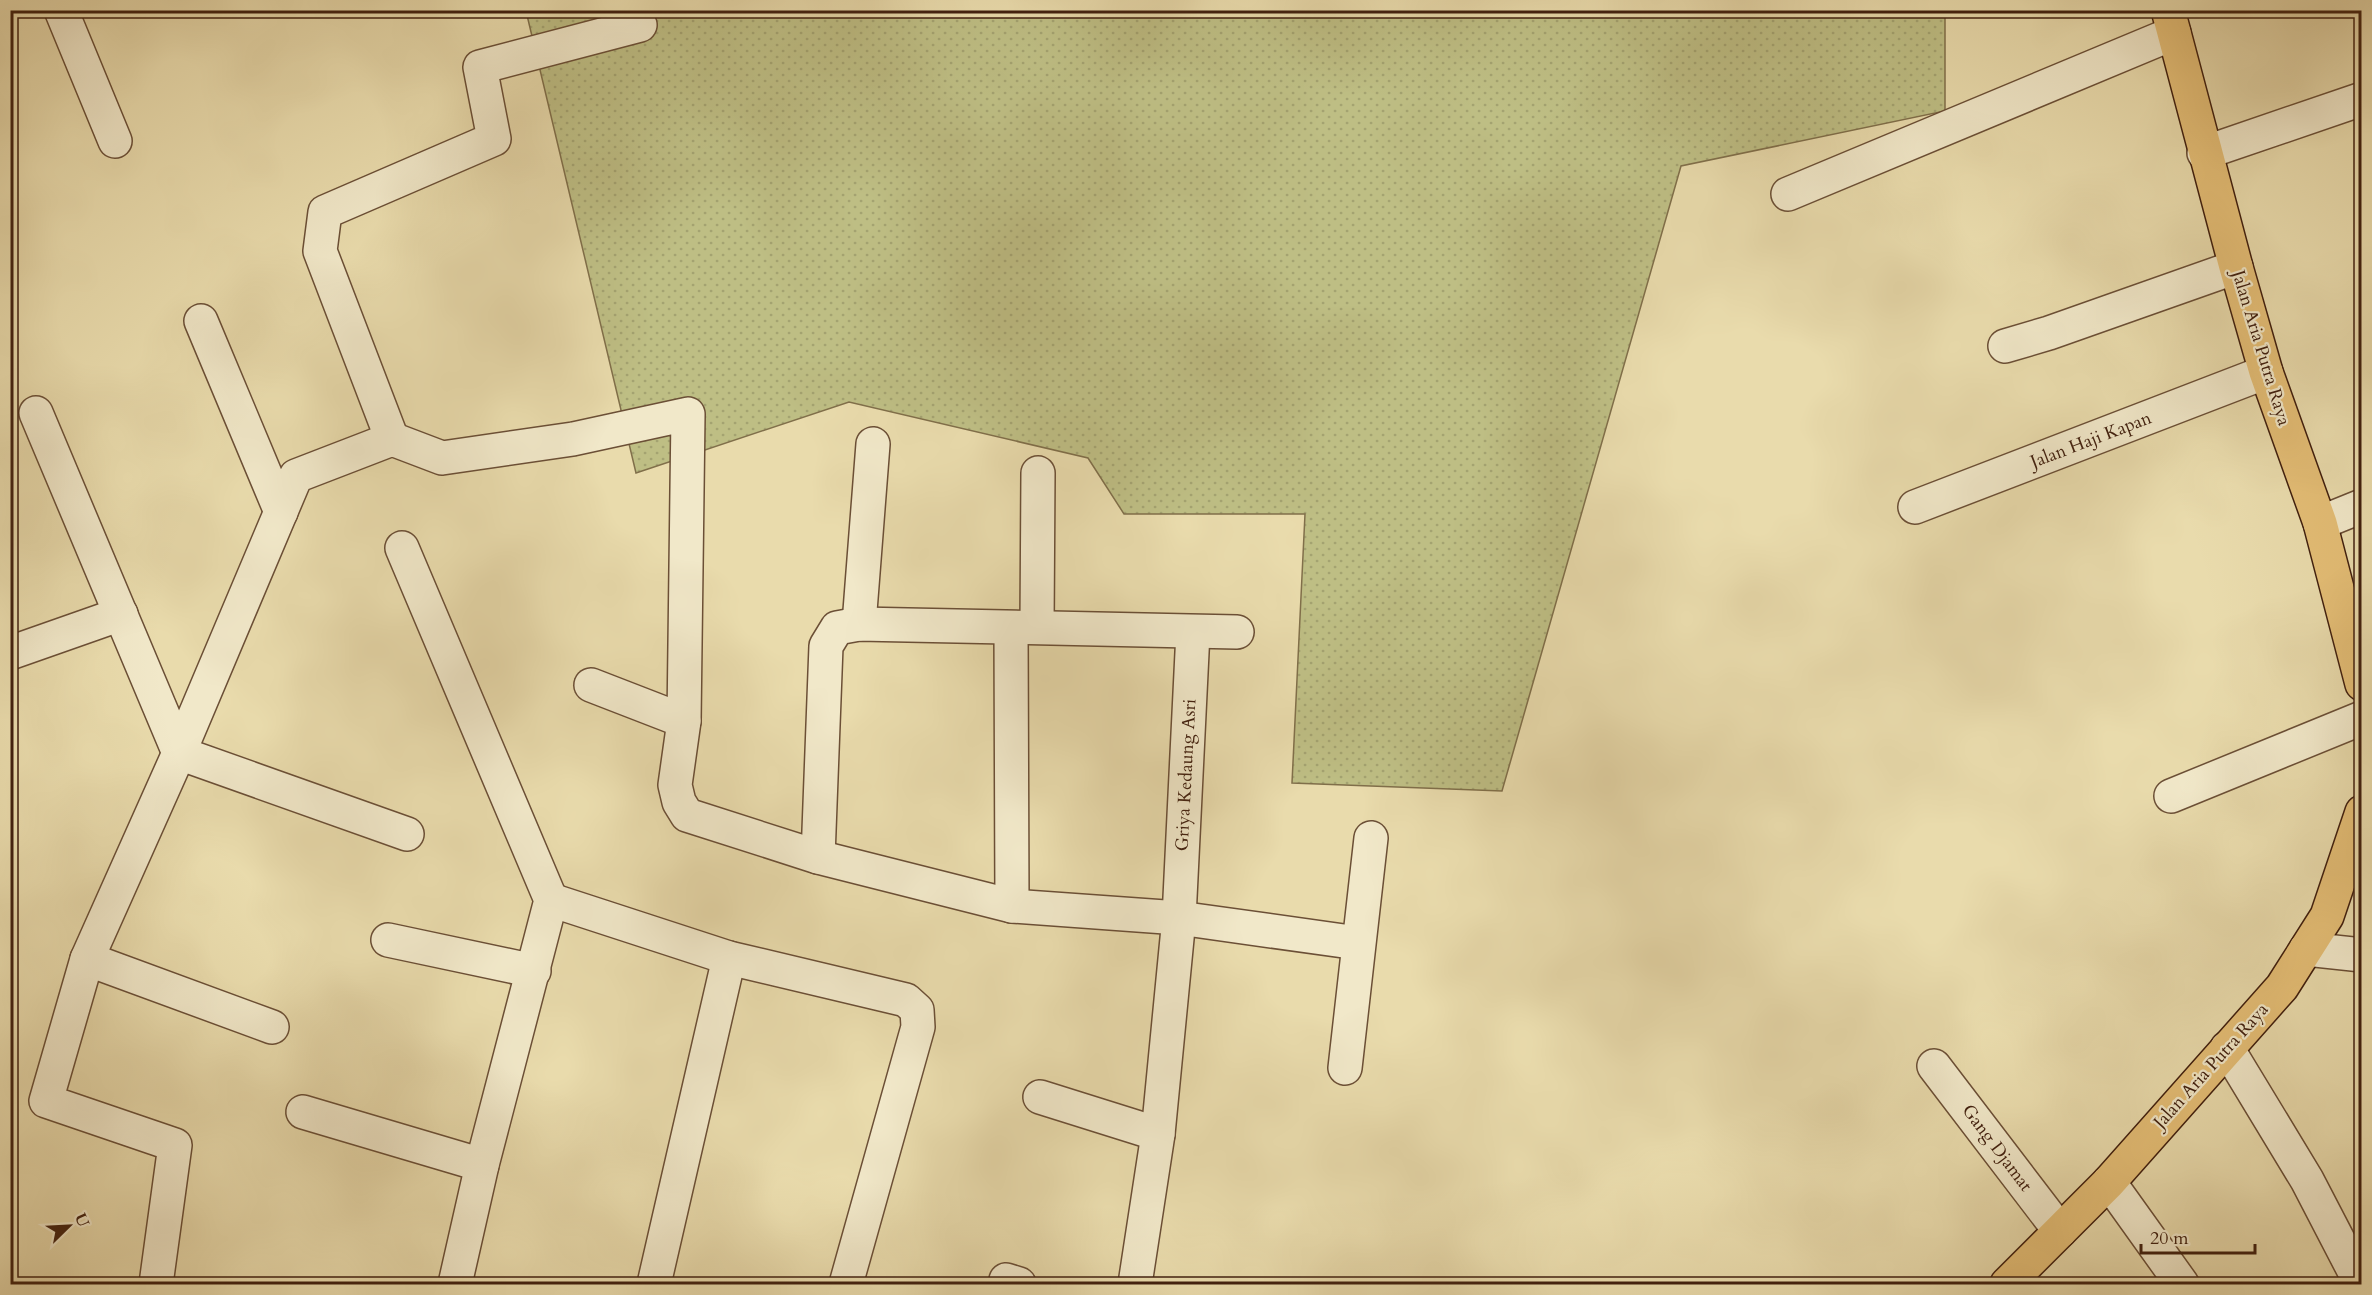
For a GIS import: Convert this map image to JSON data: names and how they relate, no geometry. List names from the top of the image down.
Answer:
{
  "streets": {
    "main road": ["Jalan Aria Putra Raya"],
    "street": ["Jalan Haji Kapan", "Griya Kedaung Asri", "Gang Djamat"]
  },
  "crossings": [
    ["Jalan Aria Putra Raya", "Jalan Haji Kapan"],
    ["Jalan Aria Putra Raya", "Gang Djamat"]
  ],
  "scale_bar": "20 m",
  "north": "top right"
}
